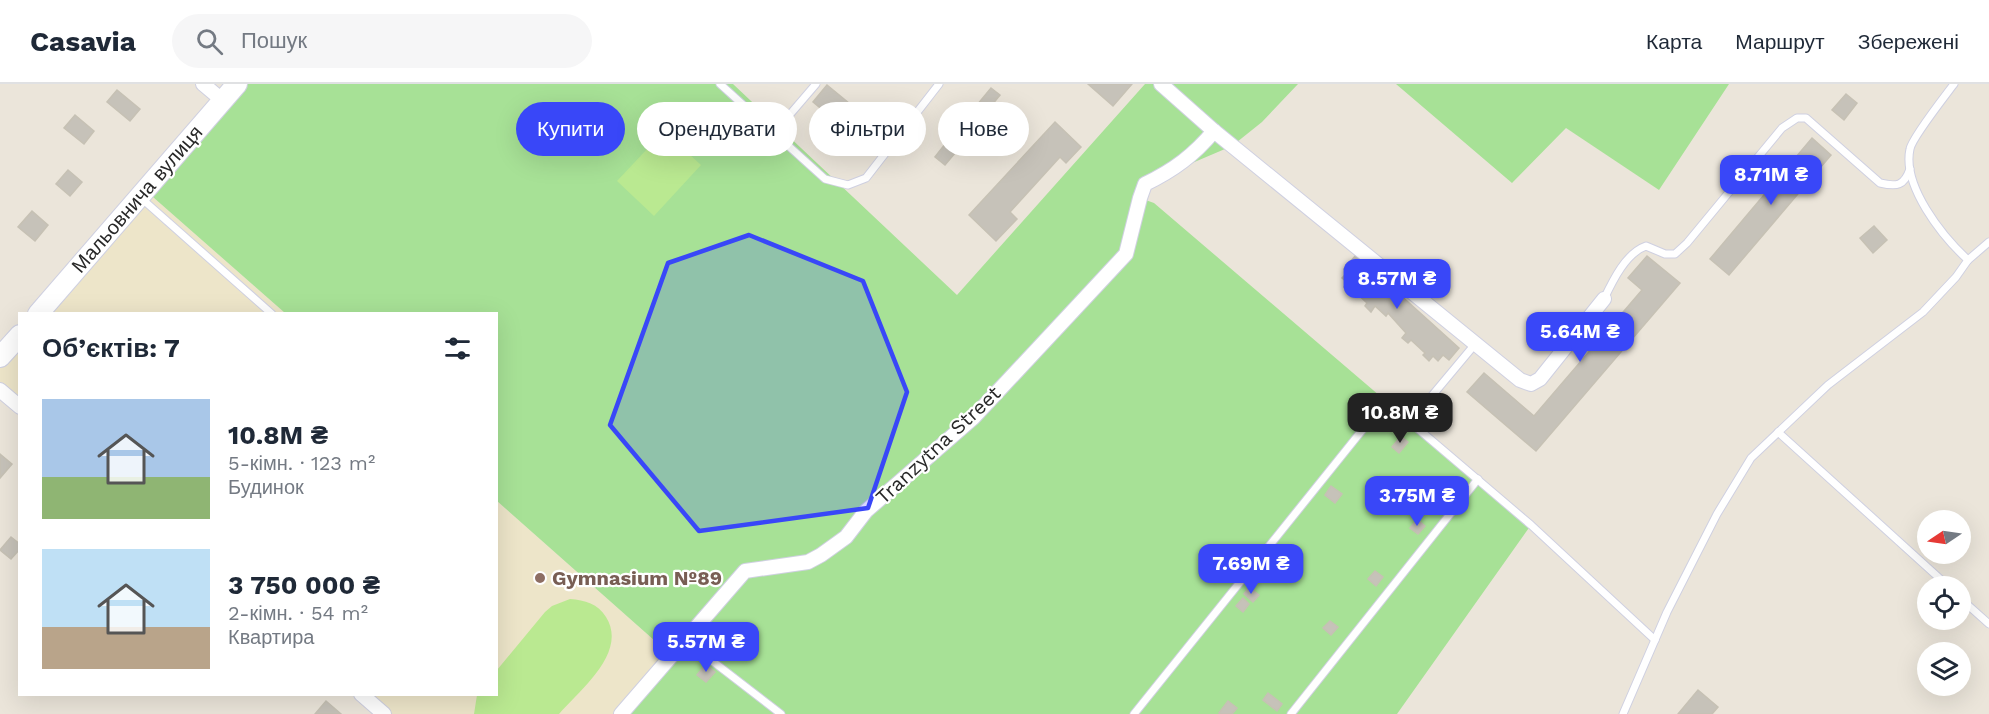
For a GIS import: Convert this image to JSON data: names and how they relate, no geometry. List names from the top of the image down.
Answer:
{
  "streets": {
    "street": ["Мальовнича вулиця", "Tranzytna Street"]
  },
  "places": ["Gymnasium №89"],
  "north": "left",
  "page": {
    "header": "Casavia",
    "search": "Пошук",
    "nav": ["Карта", "Маршрут", "Збережені"],
    "chip": [
      "Купити",
      "Орендувати",
      "Фільтри",
      "Нове"
    ],
    "price": [
      "8.71M ₴",
      "8.57M ₴",
      "5.64M ₴",
      "10.8M ₴",
      "3.75M ₴",
      "7.69M ₴",
      "5.57M ₴"
    ],
    "heading": "Об’єктів: 7",
    "list": [
      {
        "name": "10.8M ₴",
        "note": "5-кімн. · 123 m² · Будинок"
      },
      {
        "name": "3 750 000 ₴",
        "note": "2-кімн. · 54 m² · Квартира"
      }
    ]
  }
}
